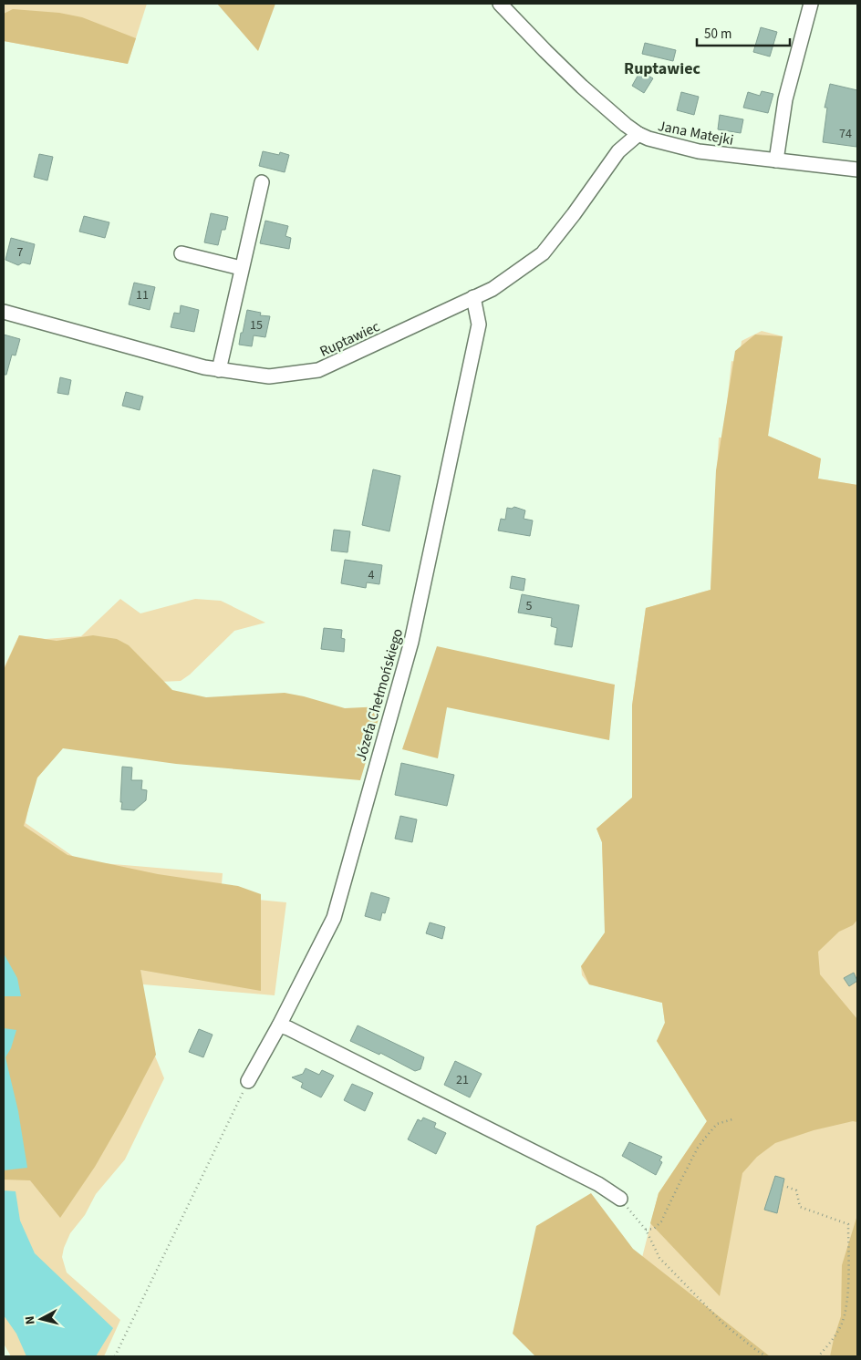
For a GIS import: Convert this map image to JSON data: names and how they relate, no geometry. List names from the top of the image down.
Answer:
{
  "streets": {
    "street": ["Jana Matejki", "Ruptawiec", "Józefa Chełmońskiego"]
  },
  "crossings": [
    ["Jana Matejki", "Ruptawiec"],
    ["Ruptawiec", "Józefa Chełmońskiego"]
  ],
  "districts": ["Ruptawiec"],
  "house_numbers": [
    "74",
    "7",
    "11",
    "15",
    "4",
    "5",
    "21"
  ],
  "scale_bar": "50 m",
  "north": "left"
}
